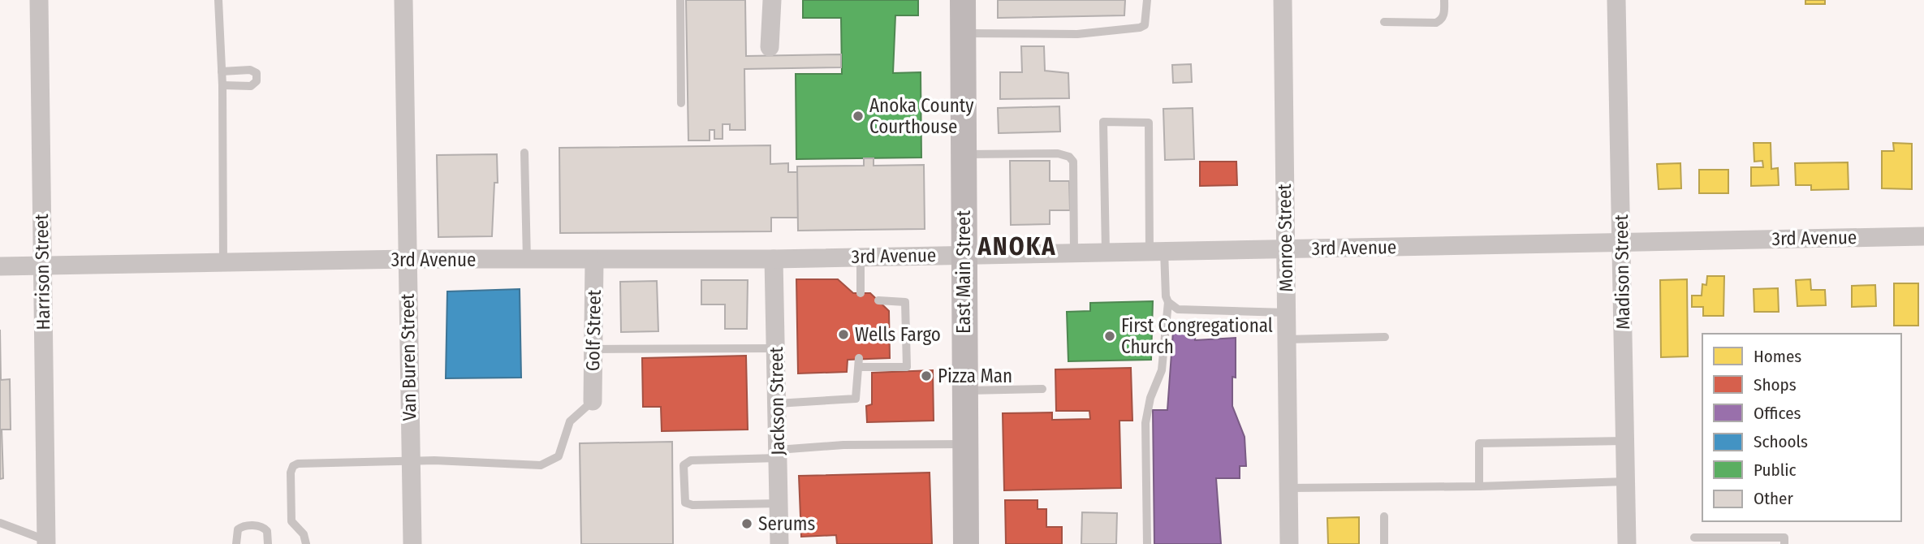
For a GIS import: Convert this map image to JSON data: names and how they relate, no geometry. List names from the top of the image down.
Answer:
{
  "streets": {
    "main road": ["East Main Street"],
    "street": [
      "Monroe Street",
      "3rd Avenue",
      "Harrison Street",
      "Madison Street",
      "Golf Street",
      "Van Buren Street",
      "Jackson Street"
    ]
  },
  "crossings": [
    ["Monroe Street", "3rd Avenue"],
    ["3rd Avenue", "Harrison Street"],
    ["3rd Avenue", "East Main Street"],
    ["3rd Avenue", "Madison Street"],
    ["3rd Avenue", "Golf Street"],
    ["3rd Avenue", "Van Buren Street"],
    ["3rd Avenue", "Jackson Street"]
  ],
  "districts": ["ANOKA"],
  "places": [
    "Anoka County Courthouse",
    "Wells Fargo",
    "First Congregational Church",
    "Pizza Man",
    "Serums"
  ],
  "legend": [
    "Homes",
    "Shops",
    "Offices",
    "Schools",
    "Public",
    "Other"
  ]
}
